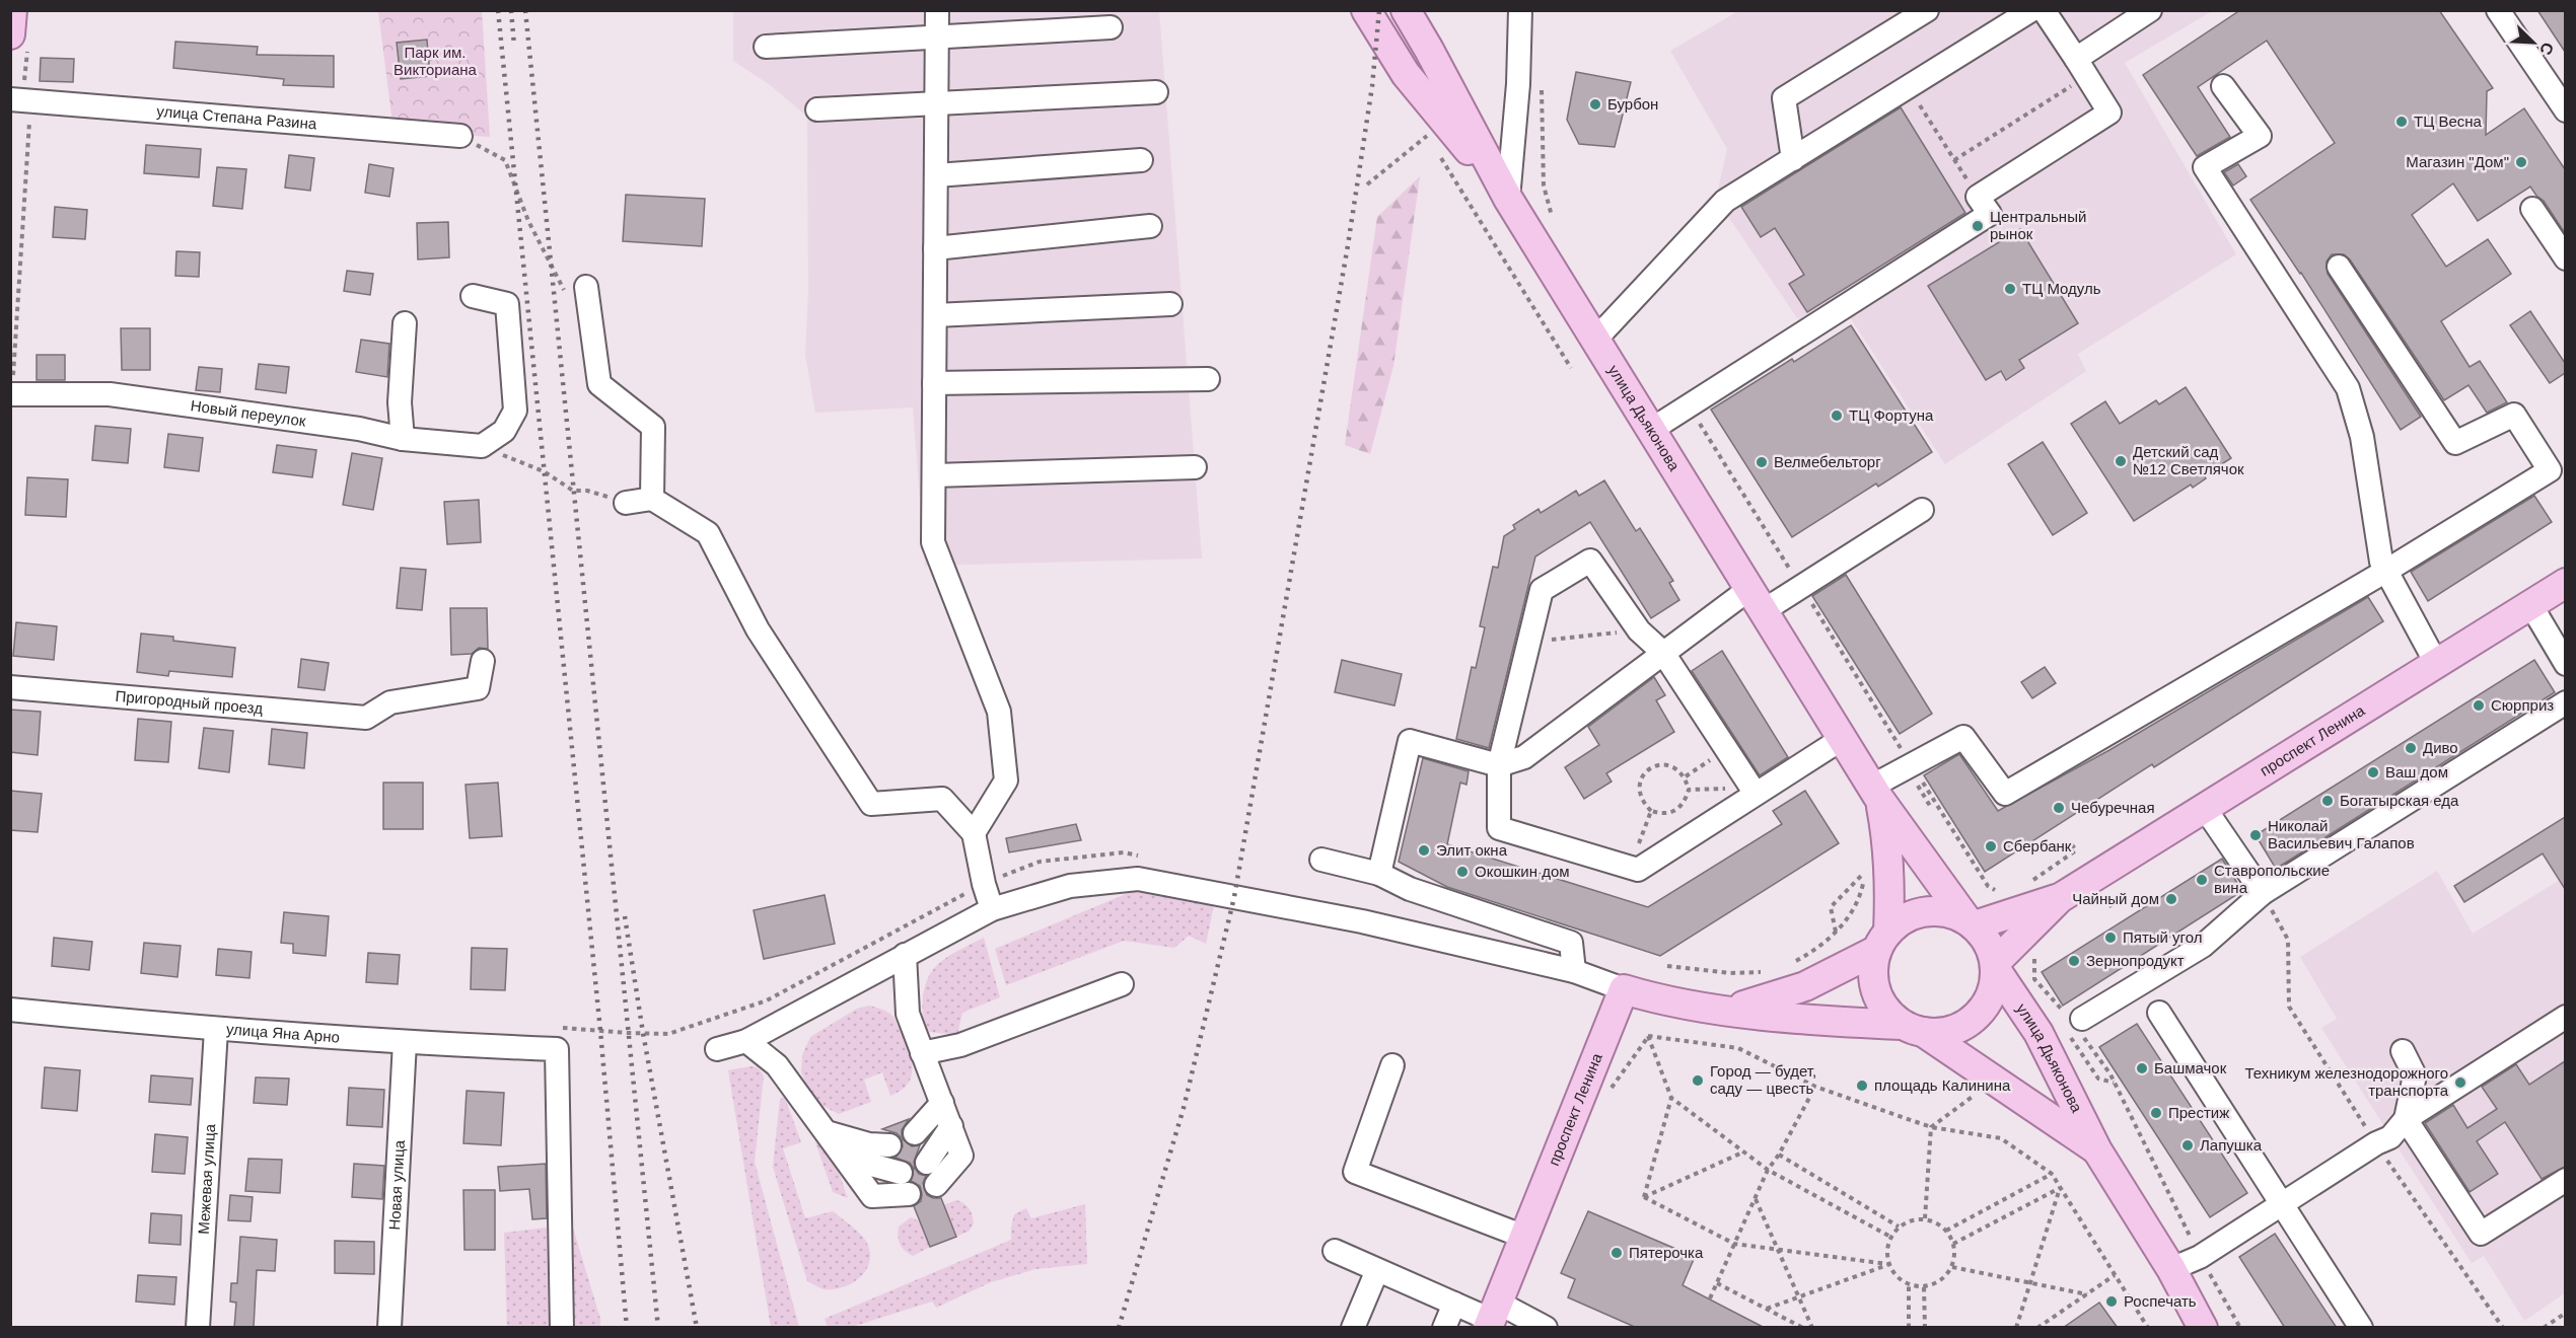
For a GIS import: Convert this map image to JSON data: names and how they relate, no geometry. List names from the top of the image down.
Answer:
{
  "streets": {
    "main road": ["улица Дьяконова", "проспект Ленина"],
    "street": [
      "улица Степана Разина",
      "Новый переулок",
      "Пригородный проезд",
      "улица Яна Арно",
      "Межевая улица",
      "Новая улица"
    ]
  },
  "crossings": [
    ["улица Дьяконова", "проспект Ленина"],
    ["улица Яна Арно", "Межевая улица"],
    ["улица Яна Арно", "Новая улица"]
  ],
  "parks": ["Парк им. Викториана"],
  "places": [
    "Бурбон",
    "ТЦ Весна",
    "Магазин \"Дом\"",
    "Центральный рынок",
    "ТЦ Модуль",
    "ТЦ Фортуна",
    "Детский сад №12 Светлячок",
    "Велмебельторг",
    "Сюрприз",
    "Диво",
    "Ваш дом",
    "Богатырская еда",
    "Чебуречная",
    "Николай Васильевич Галапов",
    "Сбербанк",
    "Элит окна",
    "Окошкин дом",
    "Ставропольские вина",
    "Чайный дом",
    "Пятый угол",
    "Зернопродукт",
    "Башмачок",
    "Город — будет, саду — цвесть",
    "Техникум железнодорожного транспорта",
    "площадь Калинина",
    "Престиж",
    "Лапушка",
    "Пятерочка",
    "Роспечать"
  ],
  "north": "bottom right"
}
